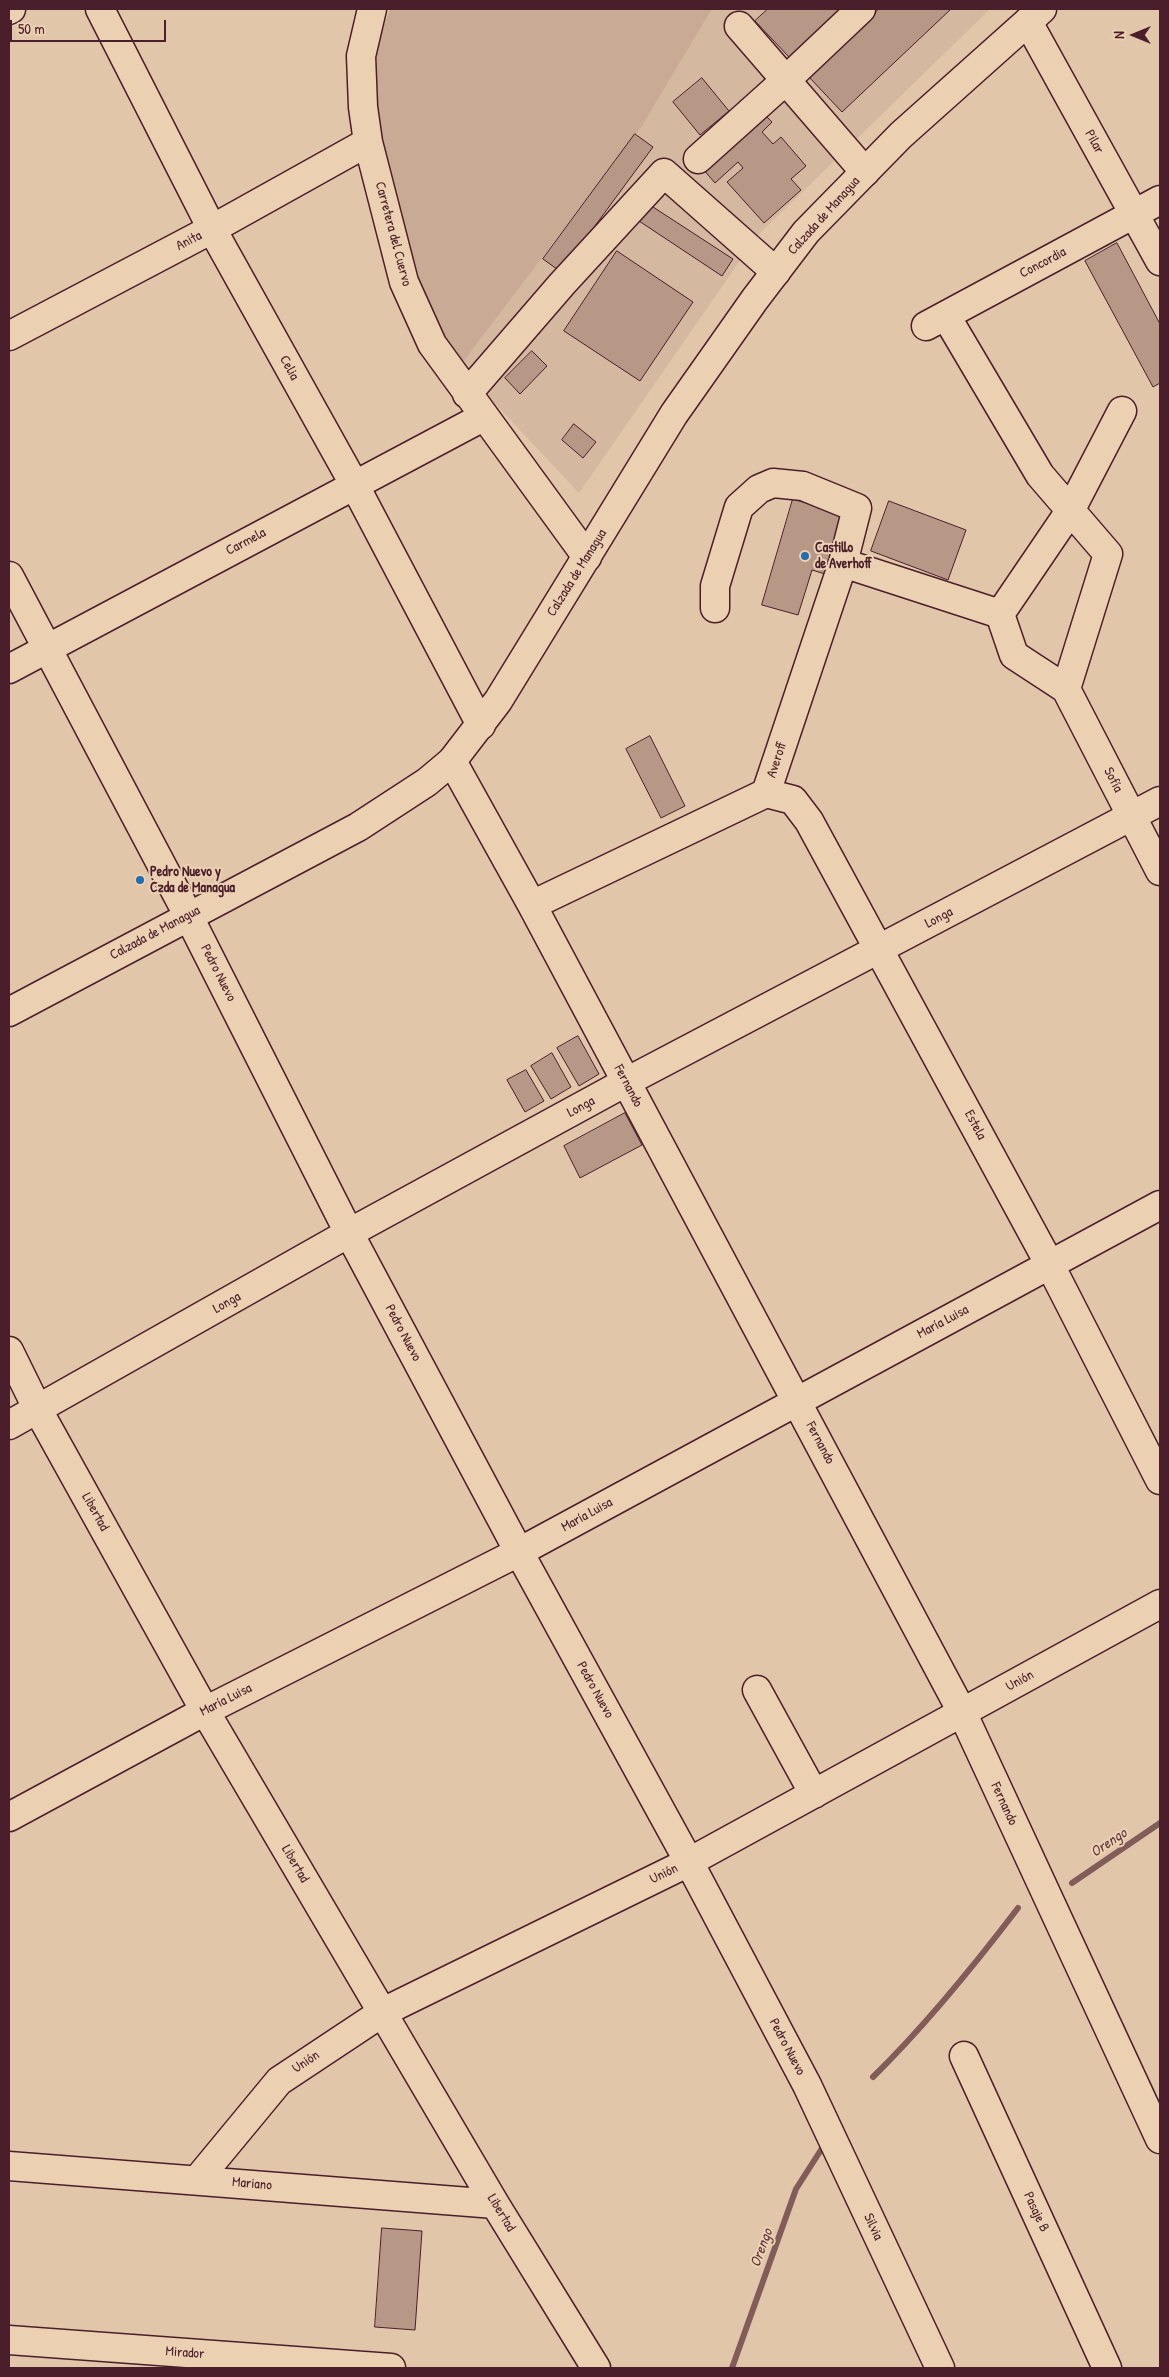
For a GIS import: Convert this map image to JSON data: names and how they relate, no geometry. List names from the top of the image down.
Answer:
{
  "streets": {
    "street": [
      "Pilar",
      "Calzada de Managua",
      "Carretera del Cuervo",
      "Anita",
      "Concordia",
      "Celia",
      "Carmela",
      "Averoff",
      "Sofía",
      "Longa",
      "Pedro Nuevo",
      "Fernando",
      "Estela",
      "María Luisa",
      "Libertad",
      "Unión",
      "Mariano",
      "Pasaje B",
      "Silvia",
      "Mirador"
    ]
  },
  "crossings": [
    ["Pilar", "Calzada de Managua"],
    ["Pilar", "Concordia"],
    ["Calzada de Managua", "Carretera del Cuervo"],
    ["Calzada de Managua", "Celia"],
    ["Calzada de Managua", "Pedro Nuevo"],
    ["Calzada de Managua", "Fernando"],
    ["Carretera del Cuervo", "Anita"],
    ["Carretera del Cuervo", "Carmela"],
    ["Anita", "Celia"],
    ["Celia", "Carmela"],
    ["Carmela", "Pedro Nuevo"],
    ["Averoff", "Fernando"],
    ["Averoff", "Estela"],
    ["Sofía", "Longa"],
    ["Longa", "Pedro Nuevo"],
    ["Longa", "Fernando"],
    ["Longa", "Estela"],
    ["Longa", "Libertad"],
    ["Pedro Nuevo", "María Luisa"],
    ["Pedro Nuevo", "Unión"],
    ["Pedro Nuevo", "Silvia"],
    ["Fernando", "María Luisa"],
    ["Fernando", "Unión"],
    ["Estela", "María Luisa"],
    ["María Luisa", "Libertad"],
    ["Libertad", "Unión"],
    ["Libertad", "Mariano"],
    ["Unión", "Mariano"]
  ],
  "water": ["Orengo"],
  "places": ["Castillo de Averhoff", "Pedro Nuevo y Czda de Managua"],
  "scale_bar": "50 m",
  "north": "left"
}
